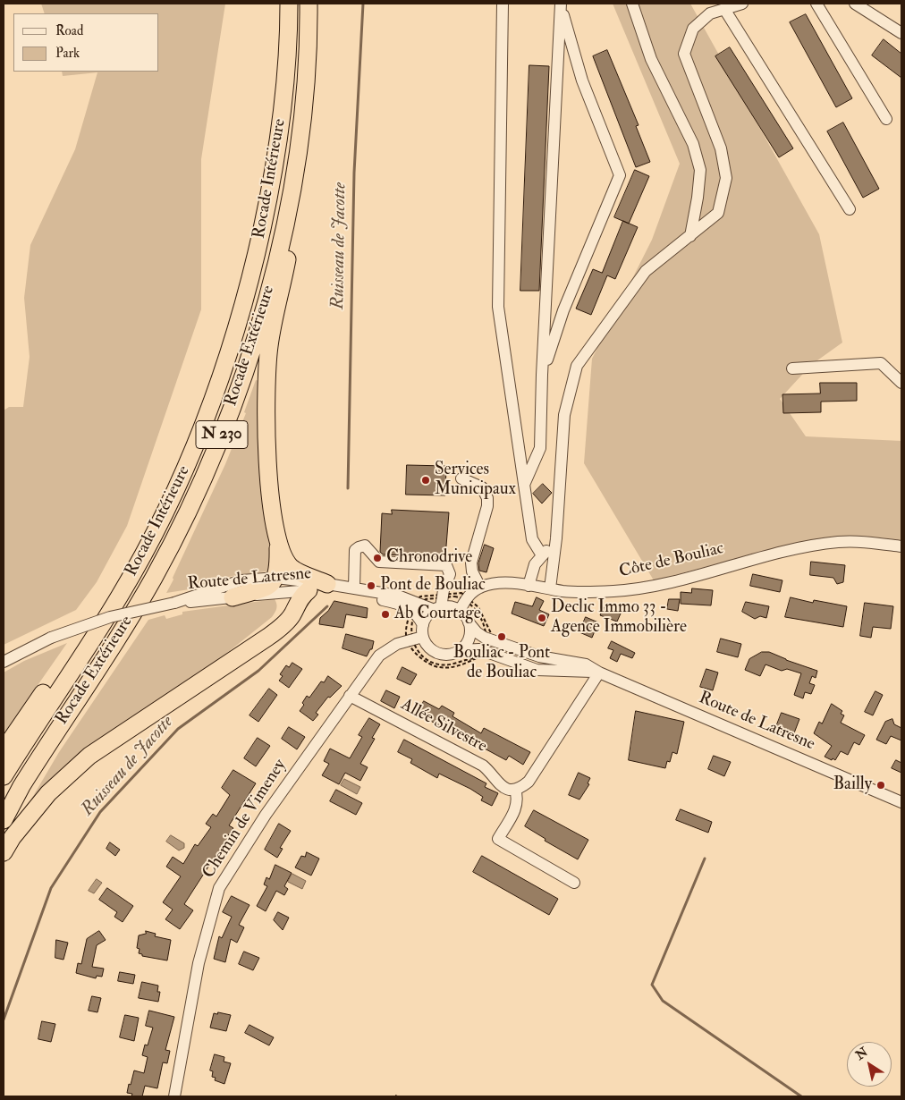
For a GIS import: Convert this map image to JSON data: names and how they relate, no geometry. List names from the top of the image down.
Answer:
{
  "streets": {
    "highway": ["Rocade Intérieure", "Rocade Extérieure", "N 230"],
    "street": [
      "Côte de Bouliac",
      "Route de Latresne",
      "Allée Silvestre",
      "Chemin de Vimeney"
    ]
  },
  "crossings": [
    ["Route de Latresne", "Chemin de Vimeney"],
    ["Allée Silvestre", "Chemin de Vimeney"]
  ],
  "water": ["Ruisseau de Jacotte"],
  "places": [
    "Services Municipaux",
    "Chronodrive",
    "Pont de Bouliac",
    "Ab Courtage",
    "Declic Immo 33 - Agence Immobilière",
    "Bouliac - Pont de Bouliac",
    "Bailly"
  ],
  "legend": ["Road", "Park"],
  "north": "top left"
}
